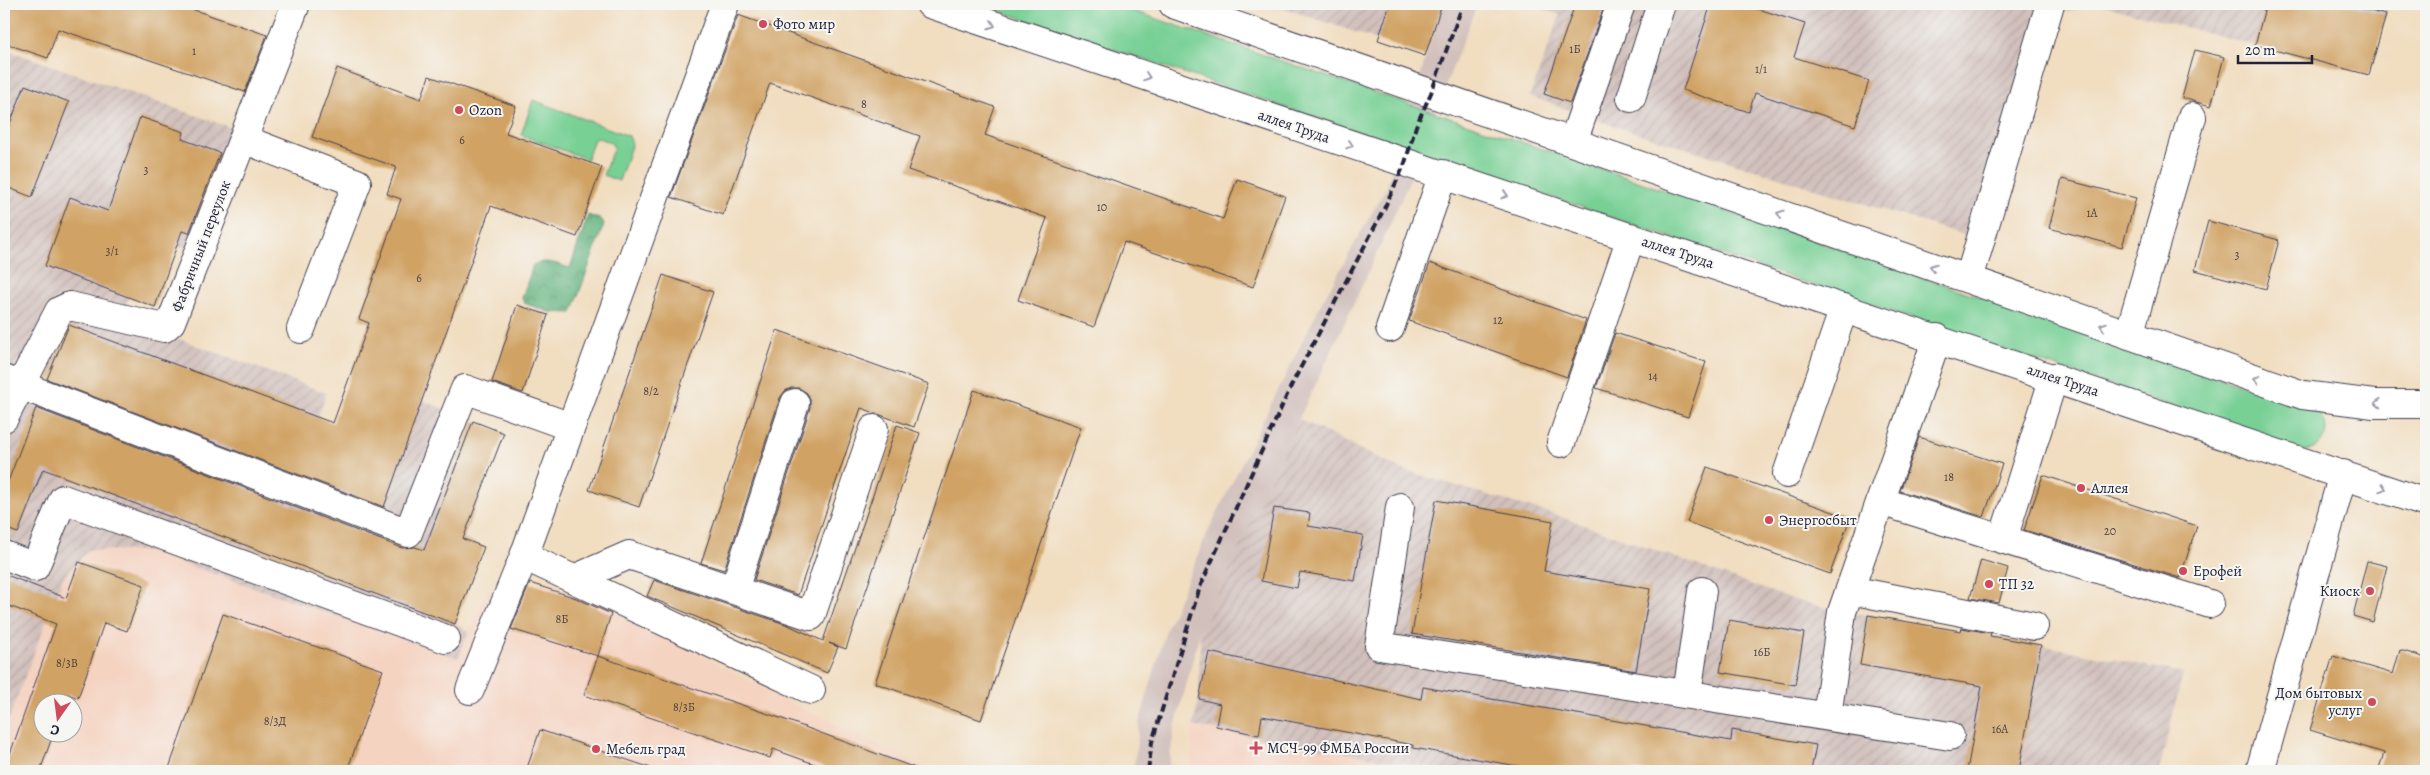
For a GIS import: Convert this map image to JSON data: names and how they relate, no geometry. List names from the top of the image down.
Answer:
{
  "streets": {
    "street": ["аллея Труда", "Фабричный переулок"]
  },
  "places": {
    "other": [
      "Фото мир",
      "Ozon",
      "Аллея",
      "Энергосбыт",
      "Ерофей",
      "ТП 32",
      "Киоск",
      "Дом бытовых услуг",
      "Мебель град"
    ],
    "health": ["МСЧ-99 ФМБА России"]
  },
  "house_numbers": [
    "1Б",
    "1",
    "1/1",
    "8",
    "6",
    "3",
    "10",
    "1А",
    "3/1",
    "3",
    "6",
    "12",
    "14",
    "8/2",
    "18",
    "20",
    "8Б",
    "16Б",
    "8/3В",
    "8/3Б",
    "8/3Д",
    "16А"
  ],
  "scale_bar": "20 m",
  "north": "bottom"
}
